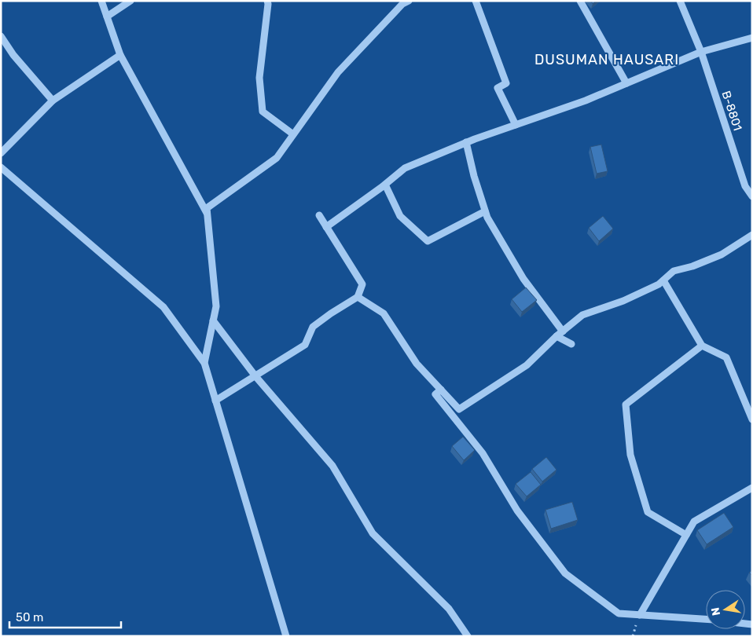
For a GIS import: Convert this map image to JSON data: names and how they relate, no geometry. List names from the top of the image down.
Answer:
{
  "streets": {
    "street": ["B-8801"]
  },
  "districts": ["DUSUMAN HAUSARI"],
  "scale_bar": "50 m",
  "north": "left"
}
